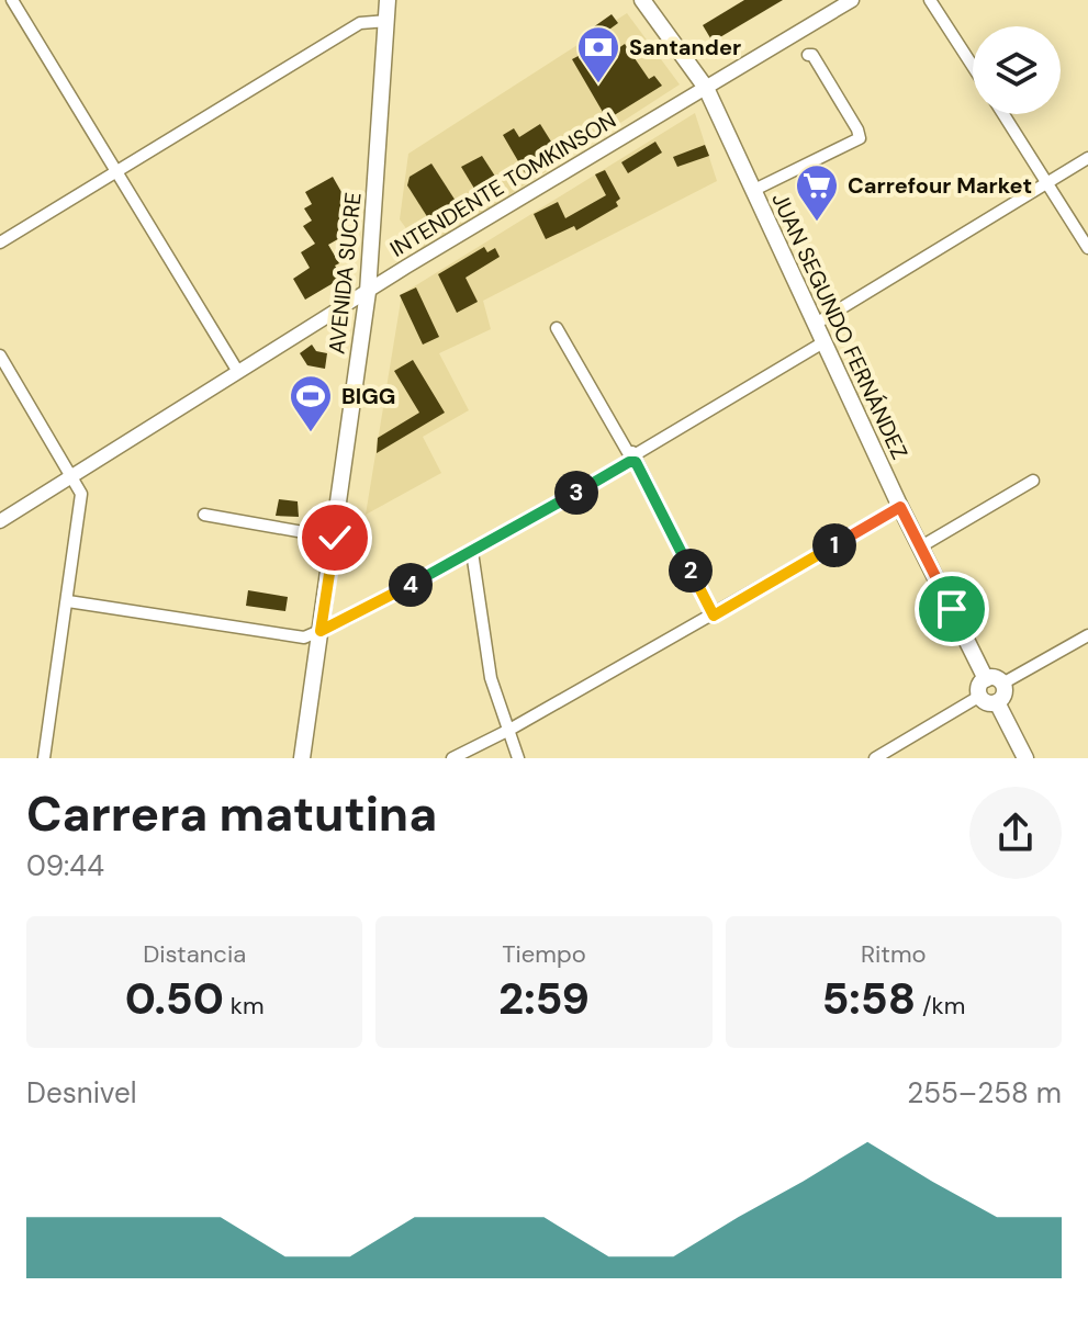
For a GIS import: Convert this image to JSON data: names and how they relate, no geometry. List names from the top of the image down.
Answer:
{
  "streets": {
    "main road": ["AVENIDA SUCRE", "JUAN SEGUNDO FERNÁNDEZ"],
    "street": ["INTENDENTE TOMKINSON"]
  },
  "crossings": [
    ["INTENDENTE TOMKINSON", "AVENIDA SUCRE"],
    ["INTENDENTE TOMKINSON", "JUAN SEGUNDO FERNÁNDEZ"]
  ],
  "places": {
    "bank": ["Santander"],
    "supermarket": ["Carrefour Market"],
    "sports": ["BIGG"]
  },
  "page": {
    "pins": [
      "3",
      "1",
      "2",
      "4"
    ],
    "heading": ["Carrera matutina", "09:44"],
    "stats": [
      ["Distancia", "0.50 km"],
      ["Tiempo", "2:59"],
      ["Ritmo", "5:58 /km"]
    ],
    "chart": ["Desnivel", "255–258 m"]
  }
}
